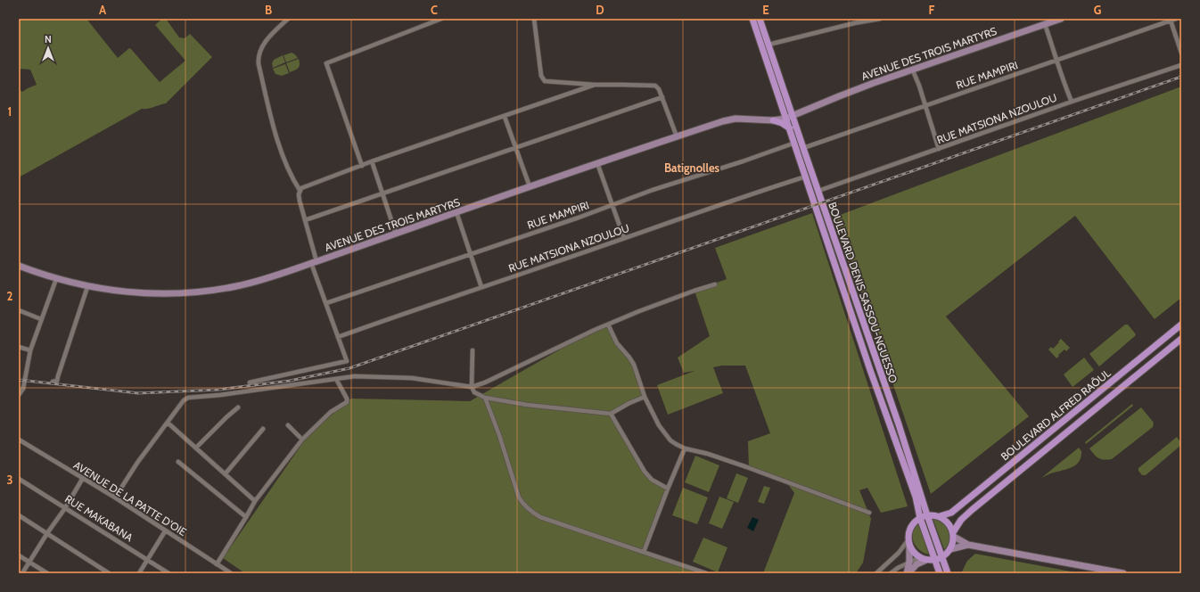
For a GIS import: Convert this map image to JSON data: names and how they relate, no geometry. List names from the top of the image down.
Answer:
{
  "streets": {
    "main road": ["AVENUE DES TROIS MARTYRS", "BOULEVARD DENIS SASSOU-NGUESSO", "BOULEVARD ALFRED RAÔUL"],
    "street": [
      "RUE MAMPIRI",
      "RUE MATSIONA NZOULOU",
      "AVENUE DE LA PATTE D'OIE",
      "RUE MAKABANA"
    ]
  },
  "crossings": [
    ["AVENUE DES TROIS MARTYRS", "BOULEVARD DENIS SASSOU-NGUESSO"],
    ["RUE MAMPIRI", "BOULEVARD DENIS SASSOU-NGUESSO"],
    ["RUE MATSIONA NZOULOU", "BOULEVARD DENIS SASSOU-NGUESSO"]
  ],
  "districts": ["Batignolles"],
  "north": "top",
  "grid": {
    "columns": [
      "A",
      "B",
      "C",
      "D",
      "E",
      "F",
      "G"
    ],
    "rows": ["1", "2", "3"]
  }
}
